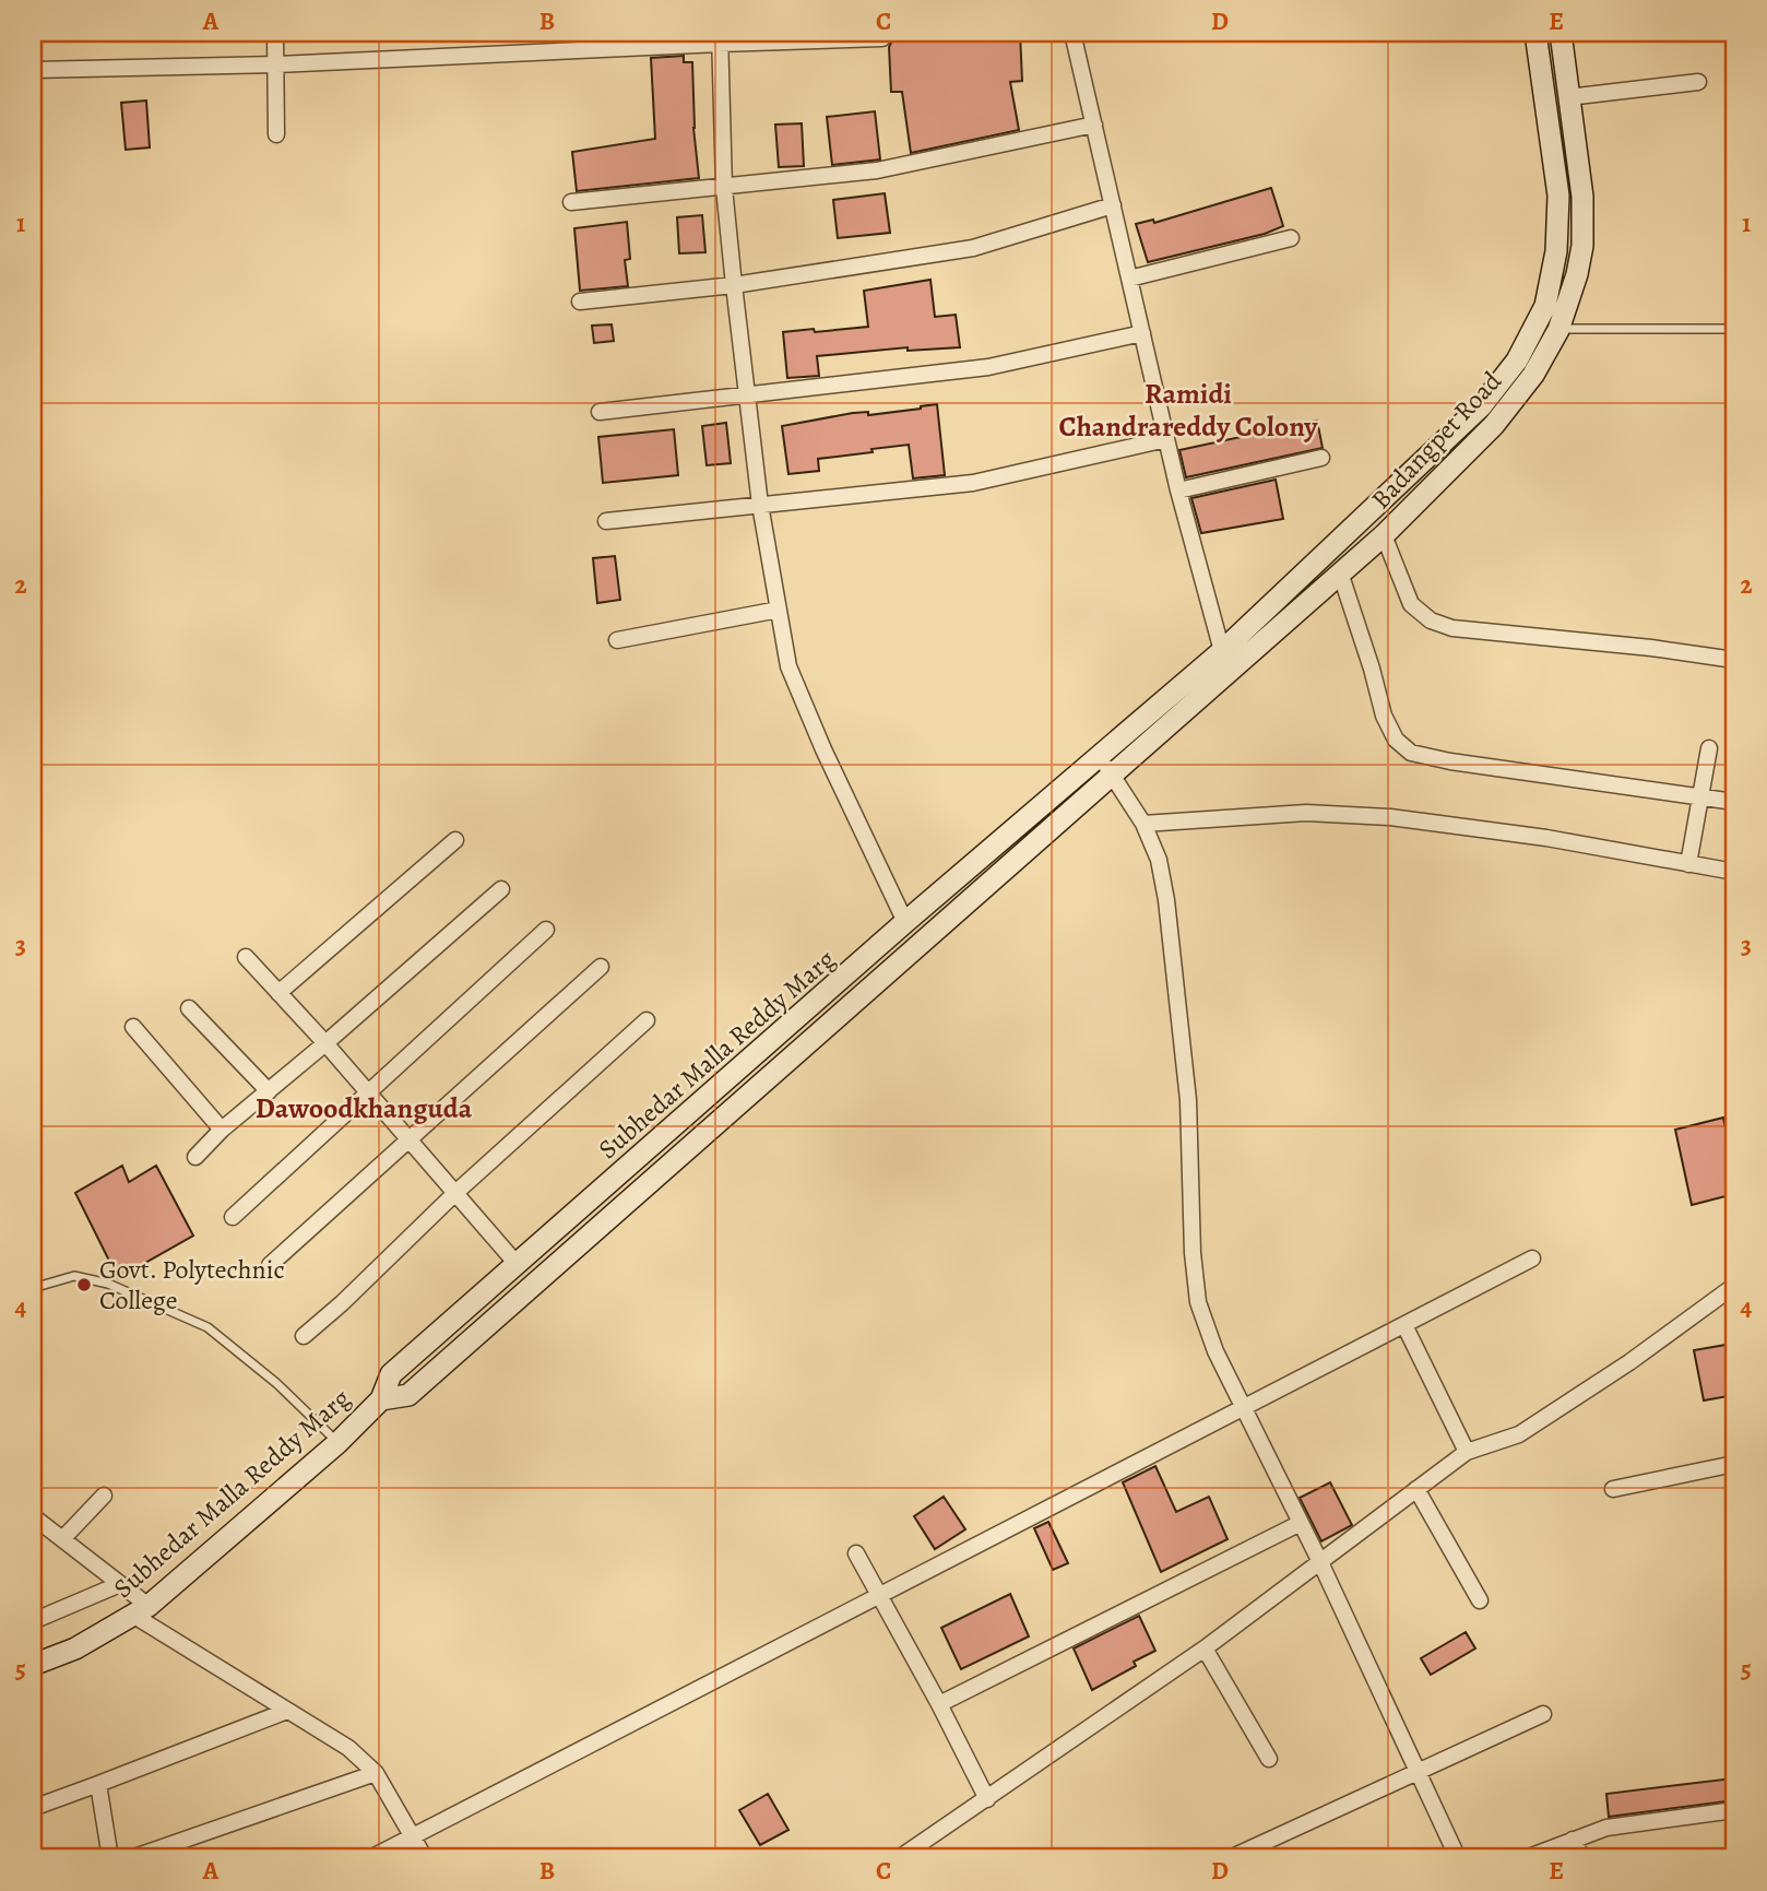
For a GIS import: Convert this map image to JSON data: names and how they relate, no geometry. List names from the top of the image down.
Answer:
{
  "streets": {
    "main road": ["Badangpet Road", "Subhedar Malla Reddy Marg"]
  },
  "crossings": [
    ["Badangpet Road", "Subhedar Malla Reddy Marg"]
  ],
  "districts": ["Ramidi Chandrareddy Colony", "Dawoodkhanguda"],
  "places": ["Govt. Polytechnic College"],
  "grid": {
    "columns": [
      "A",
      "B",
      "C",
      "D",
      "E"
    ],
    "rows": [
      "1",
      "2",
      "3",
      "4",
      "5"
    ]
  }
}
